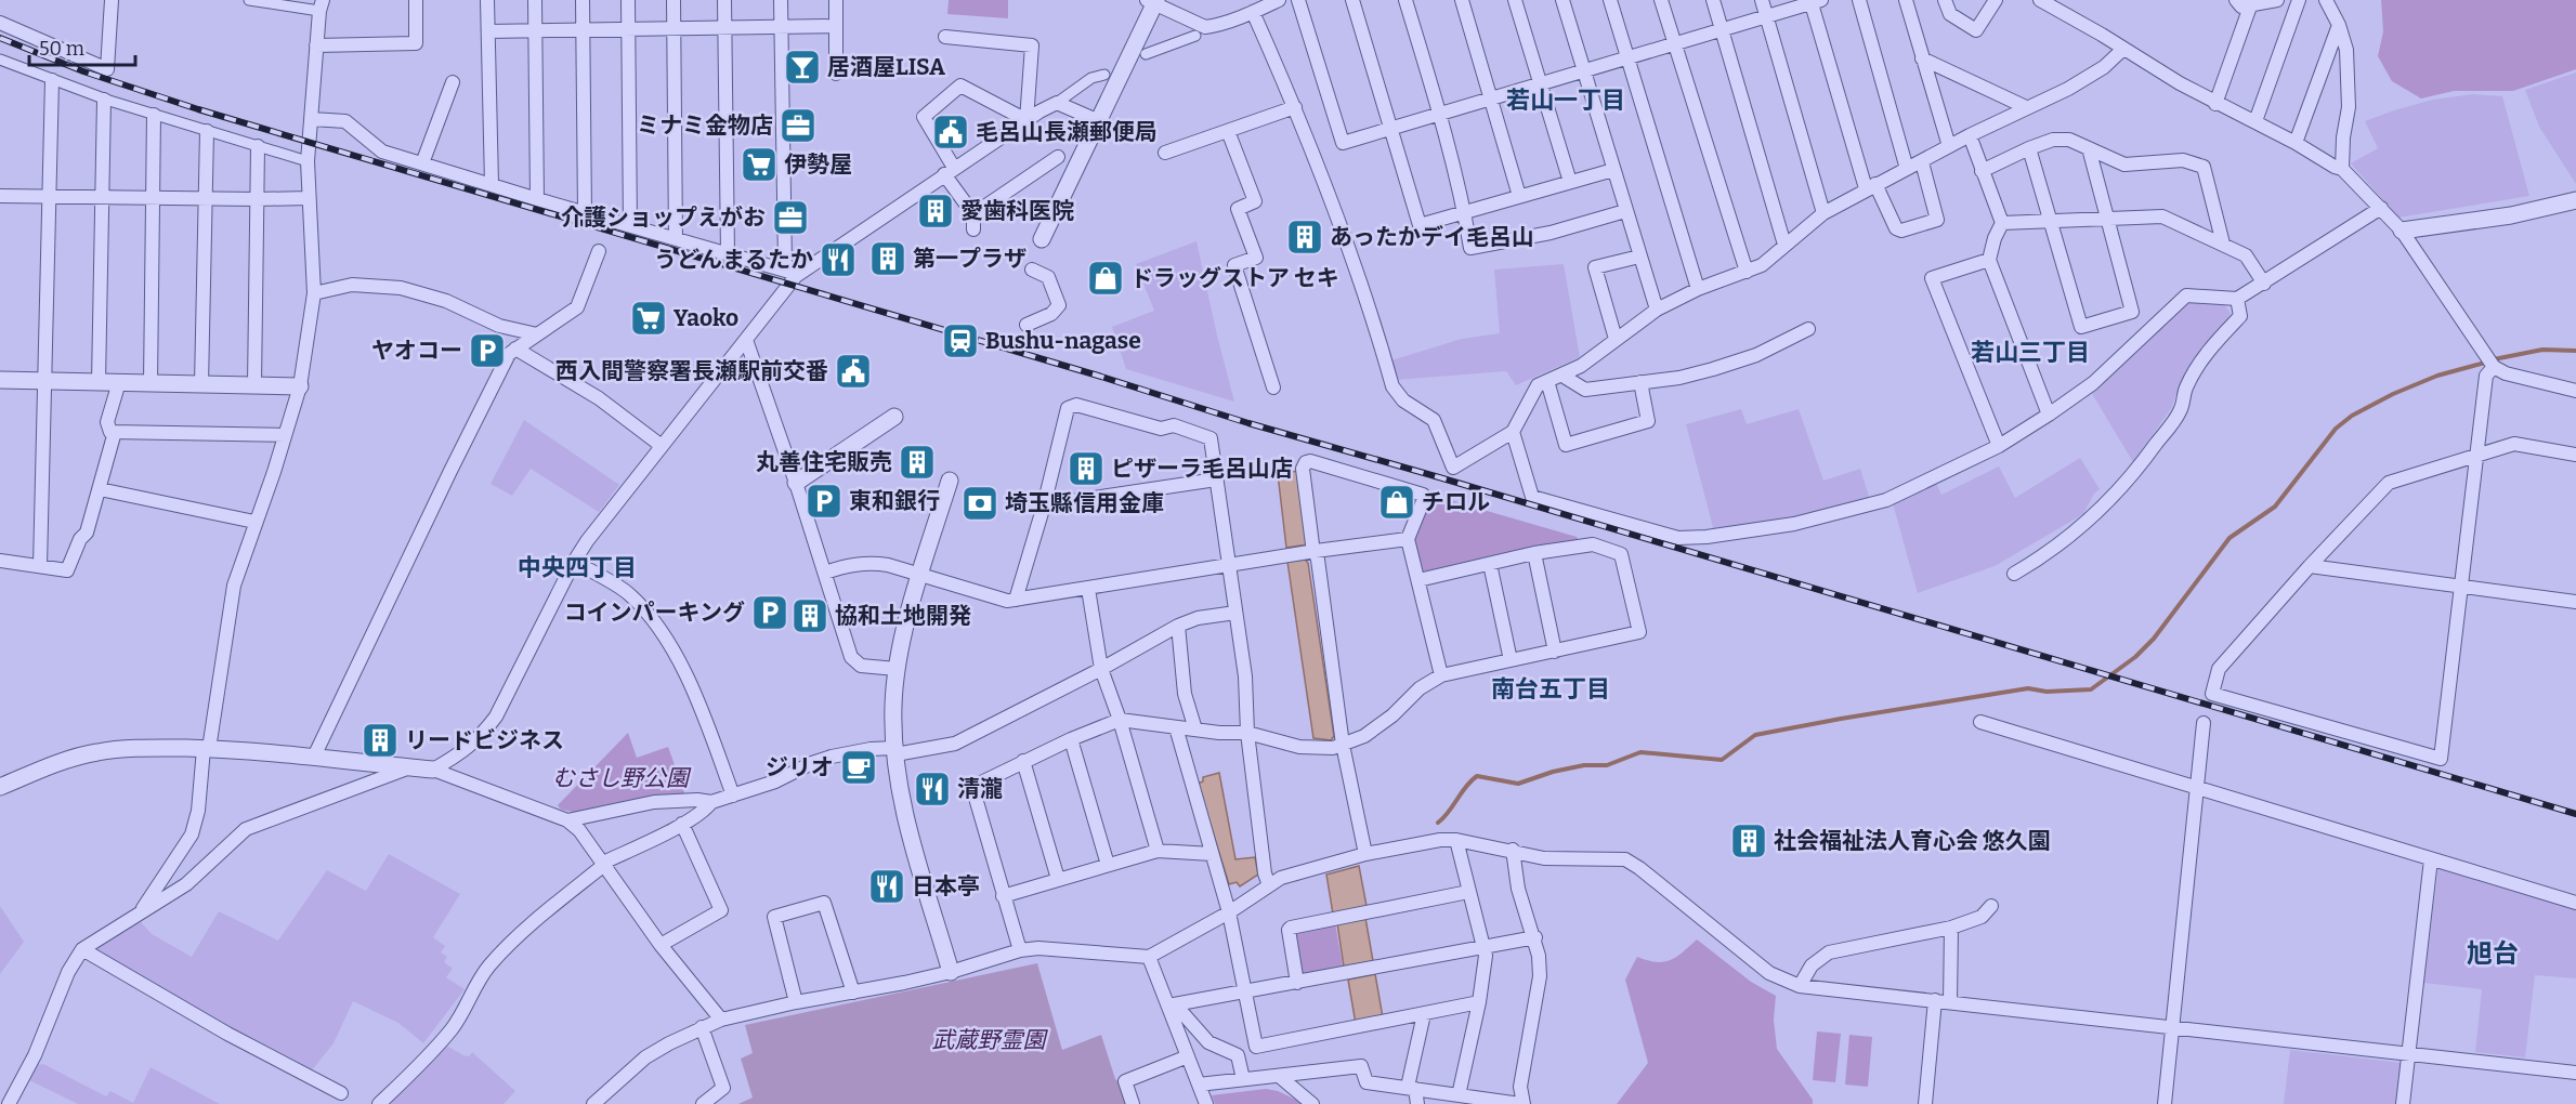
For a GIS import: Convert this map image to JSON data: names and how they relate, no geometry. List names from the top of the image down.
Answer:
{
  "districts": [
    "若山一丁目",
    "若山三丁目",
    "中央四丁目",
    "南台五丁目",
    "旭台"
  ],
  "parks": ["むさし野公園", "武蔵野霊園"],
  "places": {
    "bar": ["居酒屋LISA"],
    "office": ["ミナミ金物店", "介護ショップえがお"],
    "public building": ["毛呂山長瀬郵便局", "西入間警察署長瀬駅前交番"],
    "supermarket": ["伊勢屋", "Yaoko"],
    "building": [
      "愛歯科医院",
      "あったかデイ毛呂山",
      "第一プラザ",
      "丸善住宅販売",
      "ピザーラ毛呂山店",
      "協和土地開発",
      "リードビジネス",
      "社会福祉法人育心会 悠久園"
    ],
    "restaurant": ["うどんまるたか", "清瀧", "日本亭"],
    "shop": ["ドラッグストア セキ", "チロル"],
    "station": ["Bushu-nagase"],
    "parking": ["ヤオコー", "東和銀行", "コインパーキング"],
    "bank": ["埼玉縣信用金庫"],
    "cafe": ["ジリオ"]
  },
  "scale_bar": "50 m"
}
